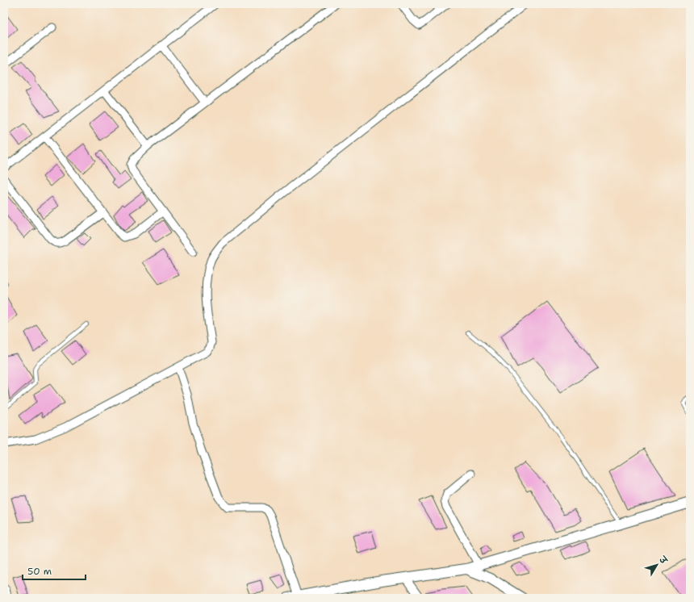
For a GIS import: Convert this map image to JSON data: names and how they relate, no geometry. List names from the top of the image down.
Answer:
{
  "scale_bar": "50 m",
  "north": "top right"
}
